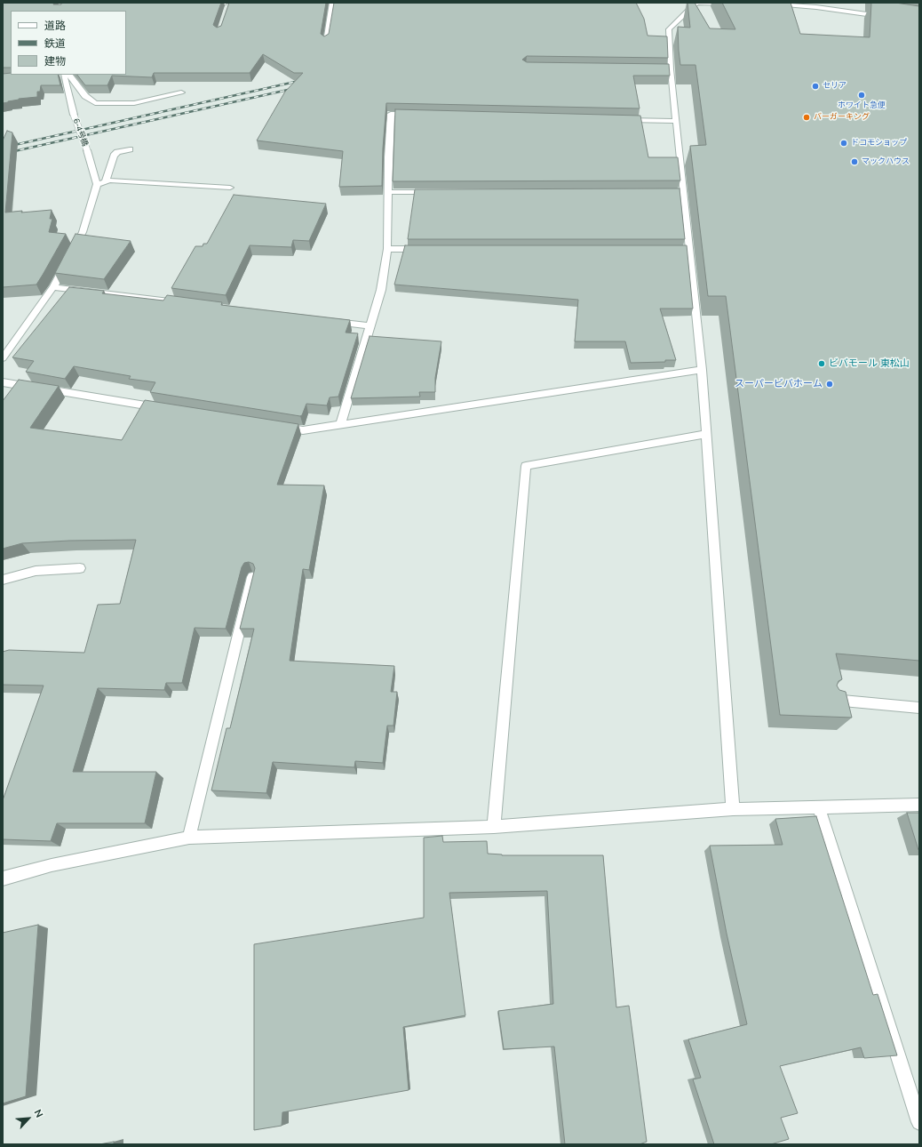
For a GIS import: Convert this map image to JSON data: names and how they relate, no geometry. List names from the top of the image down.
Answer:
{
  "streets": {
    "street": ["6-4号橋"]
  },
  "places": [
    "セリア",
    "ホワイト急便",
    "バーガーキング",
    "ドコモショップ",
    "マックハウス",
    "ビバモール 東松山",
    "スーパービバホーム"
  ],
  "legend": ["道路", "鉄道", "建物"],
  "north": "top right"
}
